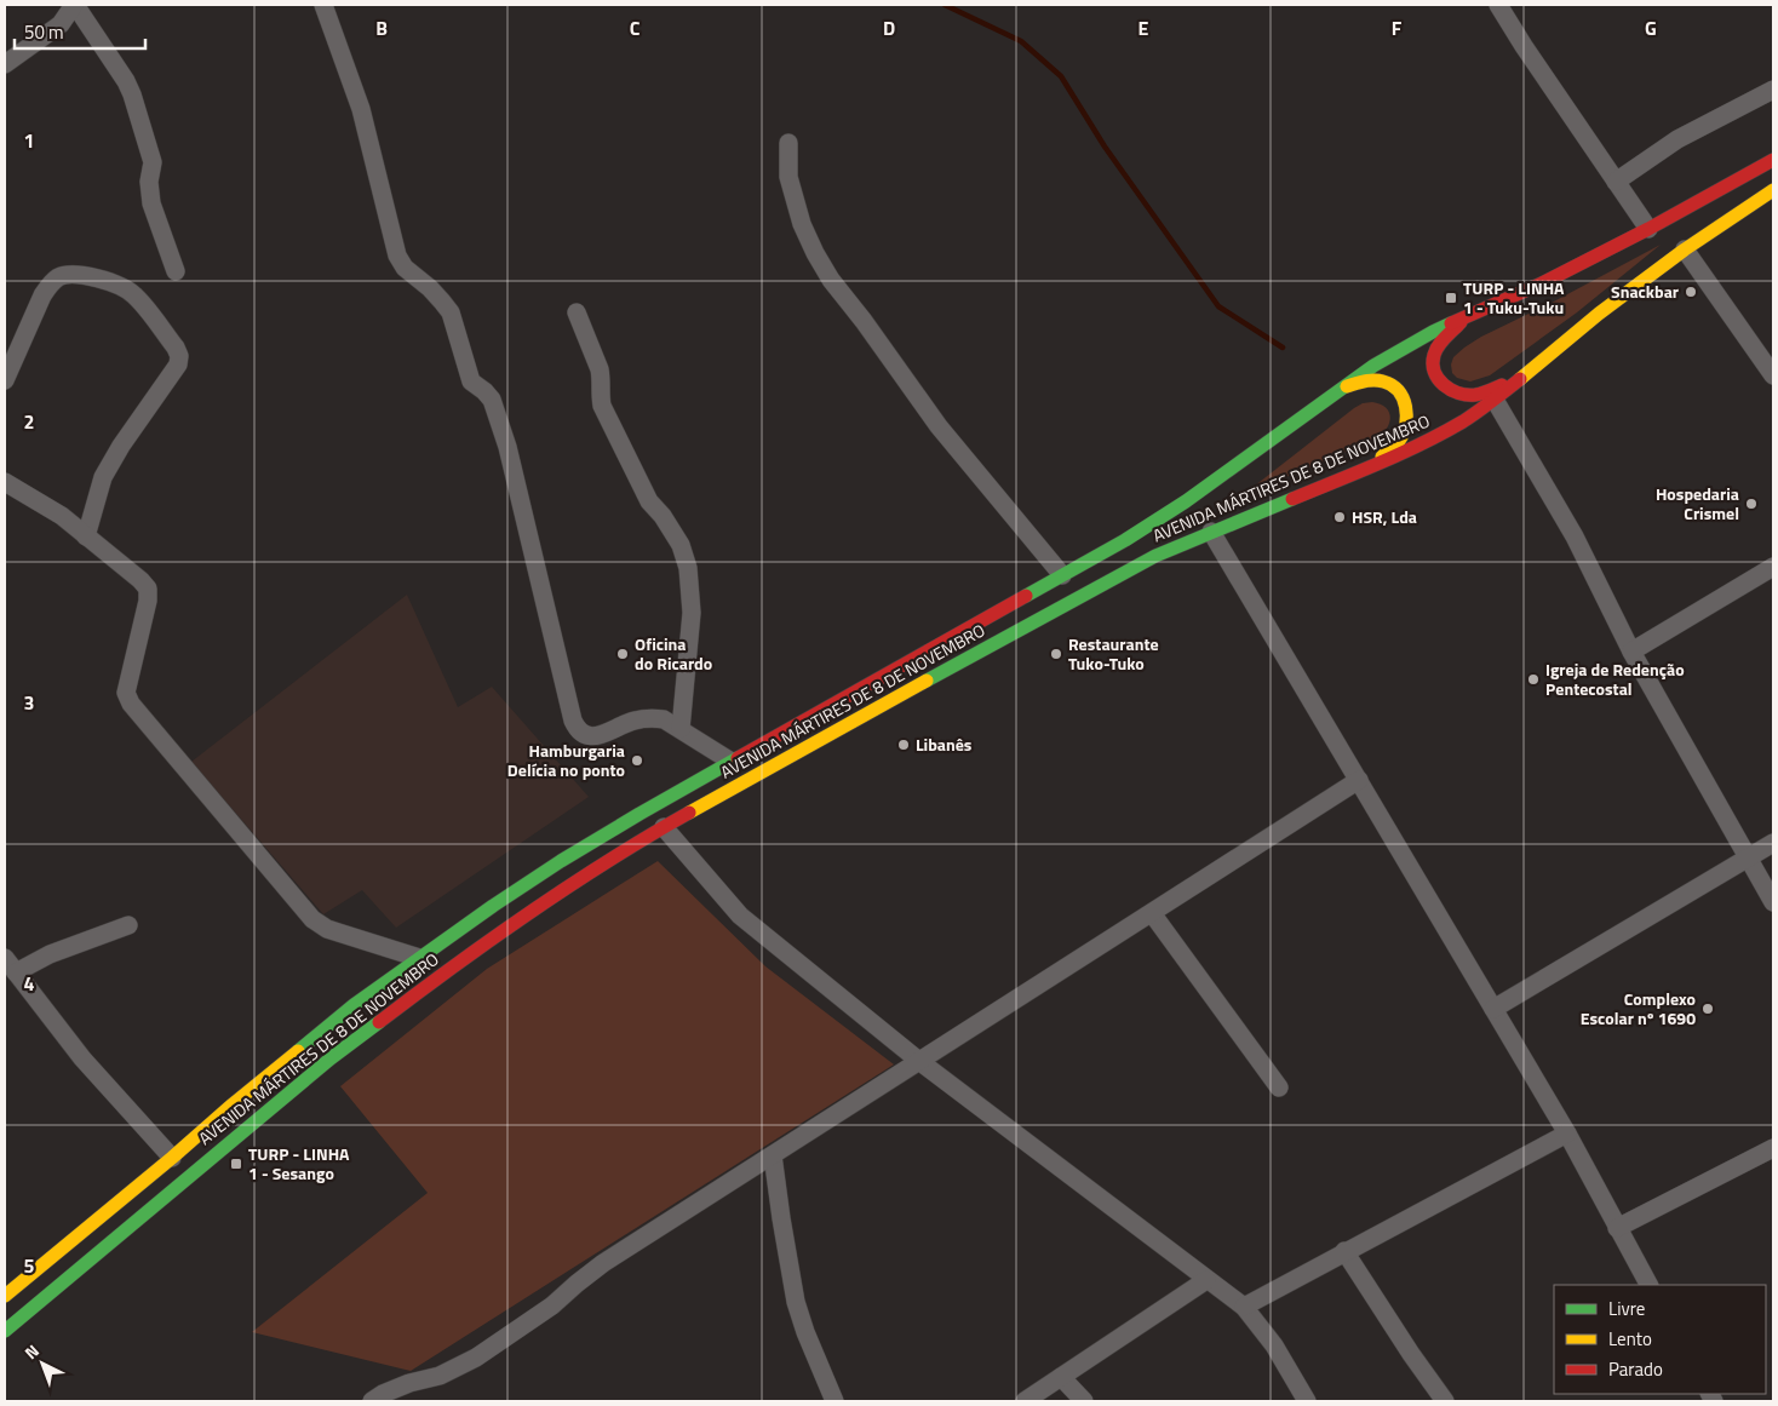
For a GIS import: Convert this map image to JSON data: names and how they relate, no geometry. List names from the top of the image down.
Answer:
{
  "streets": {
    "main road": ["AVENIDA MÁRTIRES DE 8 DE NOVEMBRO"]
  },
  "places": {
    "other": [
      "Snackbar",
      "Hospedaria Crismel",
      "HSR, Lda",
      "Oficina do Ricardo",
      "Restaurante Tuko-Tuko",
      "Igreja de Redenção Pentecostal",
      "Libanês",
      "Hamburgaria Delícia no ponto",
      "Complexo Escolar nº 1690"
    ],
    "transit": ["TURP - LINHA 1 - Tuku-Tuku", "TURP - LINHA 1 - Sesango"]
  },
  "legend": ["Livre", "Lento", "Parado"],
  "scale_bar": "50 m",
  "north": "top left",
  "grid": {
    "columns": [
      "B",
      "C",
      "D",
      "E",
      "F",
      "G"
    ],
    "rows": [
      "1",
      "2",
      "3",
      "4",
      "5"
    ]
  }
}
